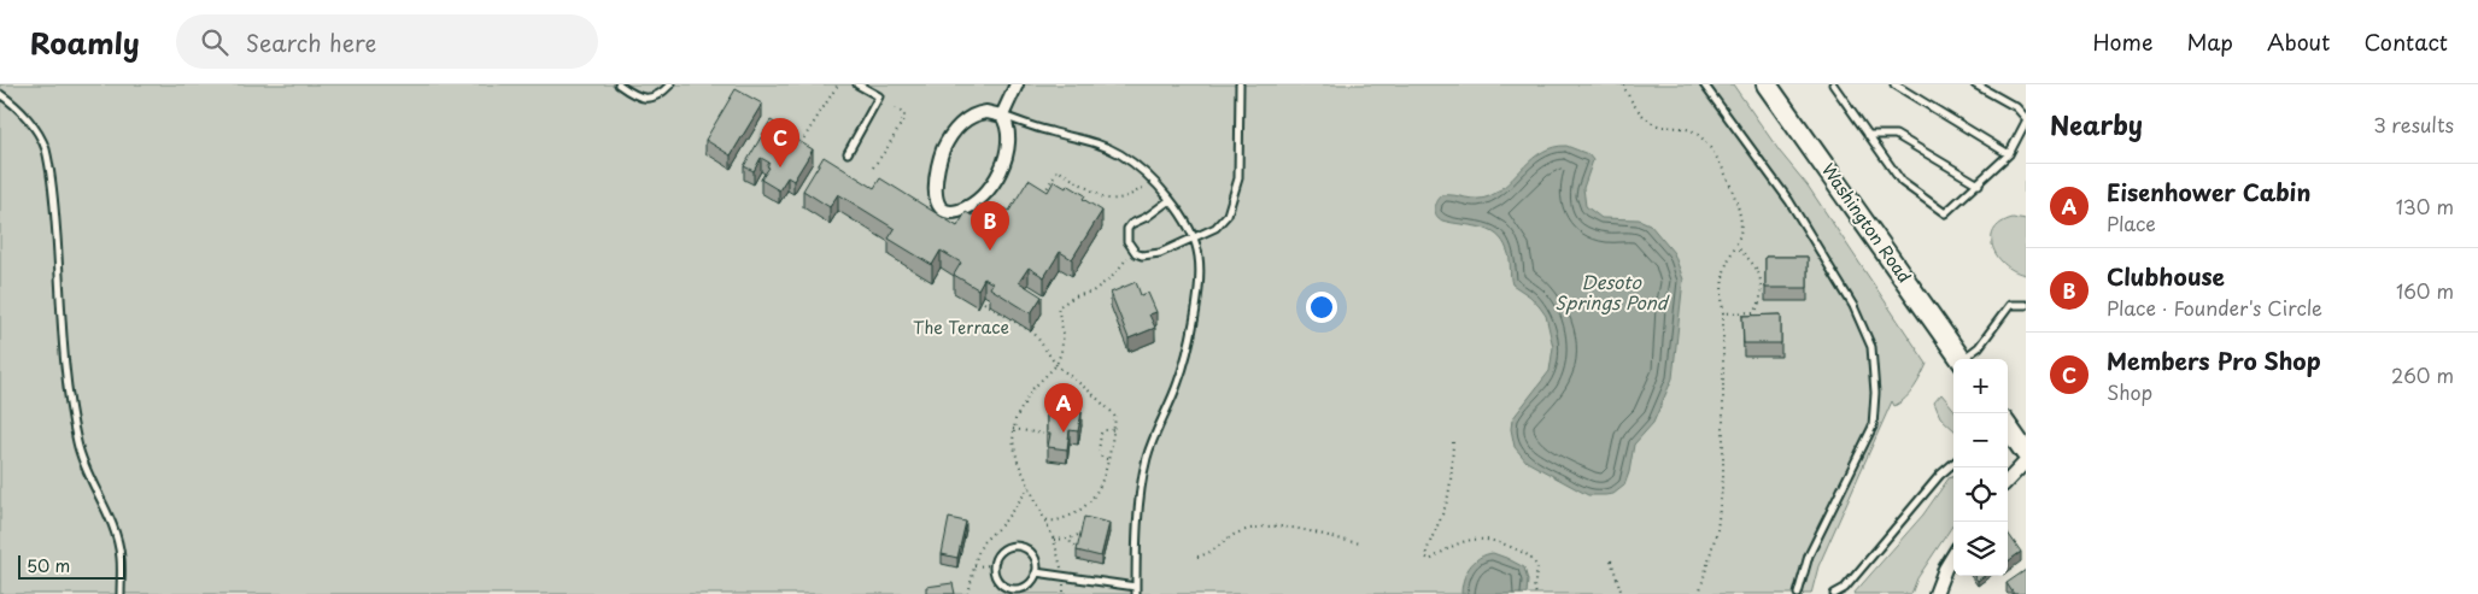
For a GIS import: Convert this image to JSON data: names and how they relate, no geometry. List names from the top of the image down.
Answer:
{
  "streets": {
    "main road": ["Washington Road"]
  },
  "water": ["Desoto Springs Pond"],
  "parks": ["The Terrace"],
  "scale_bar": "50 m",
  "page": {
    "header": "Roamly",
    "search": "Search here",
    "nav": [
      "Home",
      "Map",
      "About",
      "Contact"
    ],
    "heading": ["Nearby", "3 results"],
    "pins": ["C", "B", "A"],
    "list": [
      {
        "mark": "A",
        "name": "Eisenhower Cabin",
        "note": "Place",
        "value": "130 m"
      },
      {
        "mark": "B",
        "name": "Clubhouse",
        "note": "Place · Founder's Circle",
        "value": "160 m"
      },
      {
        "mark": "C",
        "name": "Members Pro Shop",
        "note": "Shop",
        "value": "260 m"
      }
    ],
    "map_buttons": ["+", "−"],
    "scale": "50 m"
  }
}
